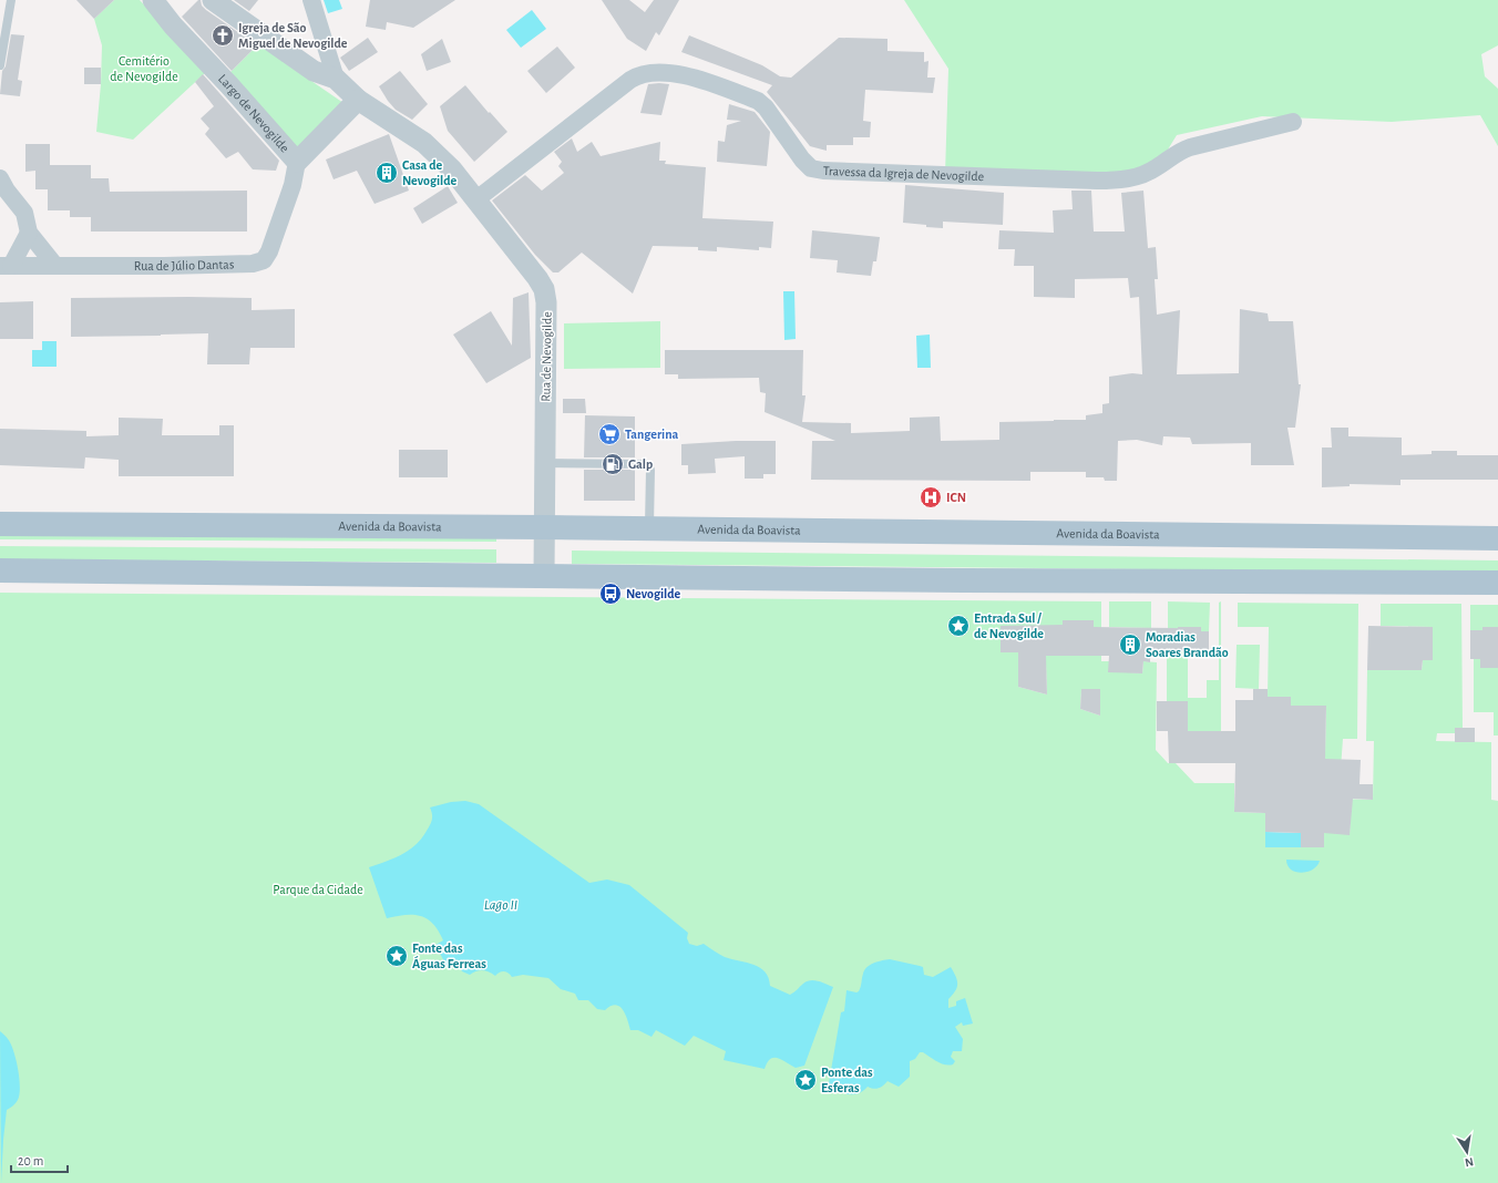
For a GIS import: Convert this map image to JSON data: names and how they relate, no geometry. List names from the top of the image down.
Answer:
{
  "streets": {
    "main road": ["Avenida da Boavista"],
    "street": [
      "Largo de Nevogilde",
      "Travessa da Igreja de Nevogilde",
      "Rua de Júlio Dantas",
      "Rua de Nevogilde"
    ]
  },
  "crossings": [
    ["Largo de Nevogilde", "Rua de Júlio Dantas"],
    ["Largo de Nevogilde", "Rua de Nevogilde"],
    ["Travessa da Igreja de Nevogilde", "Rua de Nevogilde"],
    ["Rua de Nevogilde", "Avenida da Boavista"]
  ],
  "water": ["Lago II"],
  "parks": ["Cemitério de Nevogilde", "Parque da Cidade"],
  "places": {
    "church": ["Igreja de São Miguel de Nevogilde"],
    "building": ["Casa de Nevogilde", "Moradias Soares Brandão"],
    "supermarket": ["Tangerina"],
    "fuel station": ["Galp"],
    "hospital": ["ICN"],
    "bus stop": ["Nevogilde"],
    "place": ["Entrada Sul / de Nevogilde", "Fonte das Águas Ferreas", "Ponte das Esferas"]
  },
  "scale_bar": "20 m",
  "north": "bottom"
}
